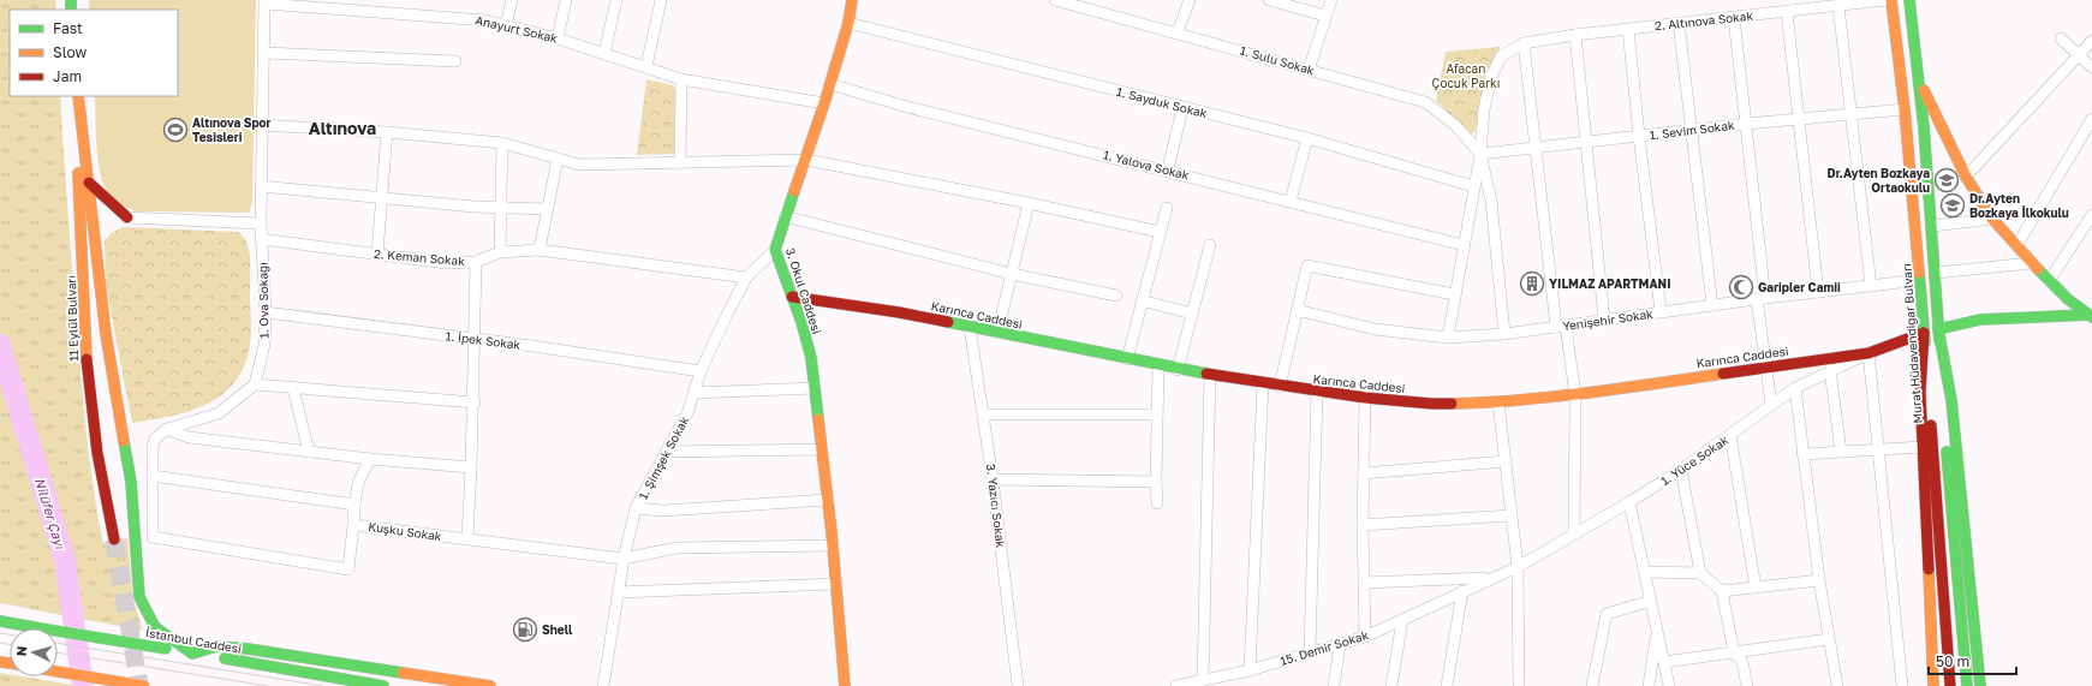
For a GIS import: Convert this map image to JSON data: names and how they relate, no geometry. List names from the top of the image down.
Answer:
{
  "streets": {
    "main road": [
      "3. Okul Caddesi",
      "Karınca Caddesi",
      "11 Eylül Bulvarı",
      "Murat Hüdavendigar Bulvarı",
      "İstanbul Caddesi"
    ],
    "street": [
      "2. Altınova Sokak",
      "Anayurt Sokak",
      "1. Sulu Sokak",
      "1. Sayduk Sokak",
      "1. Sevim Sokak",
      "1. Yalova Sokak",
      "2. Keman Sokak",
      "1. Ova Sokağı",
      "Yenişehir Sokak",
      "1. İpek Sokak",
      "1. Şimşek Sokak",
      "1. Yüce Sokak",
      "3. Yazıcı Sokak",
      "Kuşku Sokak",
      "15. Demir Sokak"
    ]
  },
  "crossings": [
    ["2. Altınova Sokak", "1. Sulu Sokak"],
    ["2. Altınova Sokak", "1. Sevim Sokak"],
    ["Anayurt Sokak", "3. Okul Caddesi"],
    ["Anayurt Sokak", "1. Ova Sokağı"],
    ["1. Sulu Sokak", "1. Sevim Sokak"],
    ["1. Sayduk Sokak", "3. Okul Caddesi"],
    ["1. Sevim Sokak", "Murat Hüdavendigar Bulvarı"],
    ["1. Yalova Sokak", "3. Okul Caddesi"],
    ["2. Keman Sokak", "1. Ova Sokağı"],
    ["2. Keman Sokak", "1. Şimşek Sokak"],
    ["3. Okul Caddesi", "Karınca Caddesi"],
    ["3. Okul Caddesi", "1. Şimşek Sokak"],
    ["3. Okul Caddesi", "Kuşku Sokak"],
    ["1. Ova Sokağı", "1. İpek Sokak"],
    ["Karınca Caddesi", "Murat Hüdavendigar Bulvarı"],
    ["Karınca Caddesi", "1. Yüce Sokak"],
    ["Karınca Caddesi", "3. Yazıcı Sokak"],
    ["Yenişehir Sokak", "Murat Hüdavendigar Bulvarı"],
    ["1. İpek Sokak", "1. Şimşek Sokak"],
    ["1. Şimşek Sokak", "Kuşku Sokak"],
    ["1. Yüce Sokak", "15. Demir Sokak"]
  ],
  "districts": ["Altınova"],
  "water": ["Nilüfer Çayı"],
  "parks": ["Afacan Çocuk Parkı"],
  "places": {
    "sports": ["Altınova Spor Tesisleri"],
    "school or university": ["Dr.Ayten Bozkaya Ortaokulu", "Dr.Ayten Bozkaya İlkokulu"],
    "building": ["YILMAZ APARTMANI"],
    "mosque": ["Garipler Camii"],
    "fuel station": ["Shell"]
  },
  "legend": ["Fast", "Slow", "Jam"],
  "scale_bar": "50 m",
  "north": "left"
}
